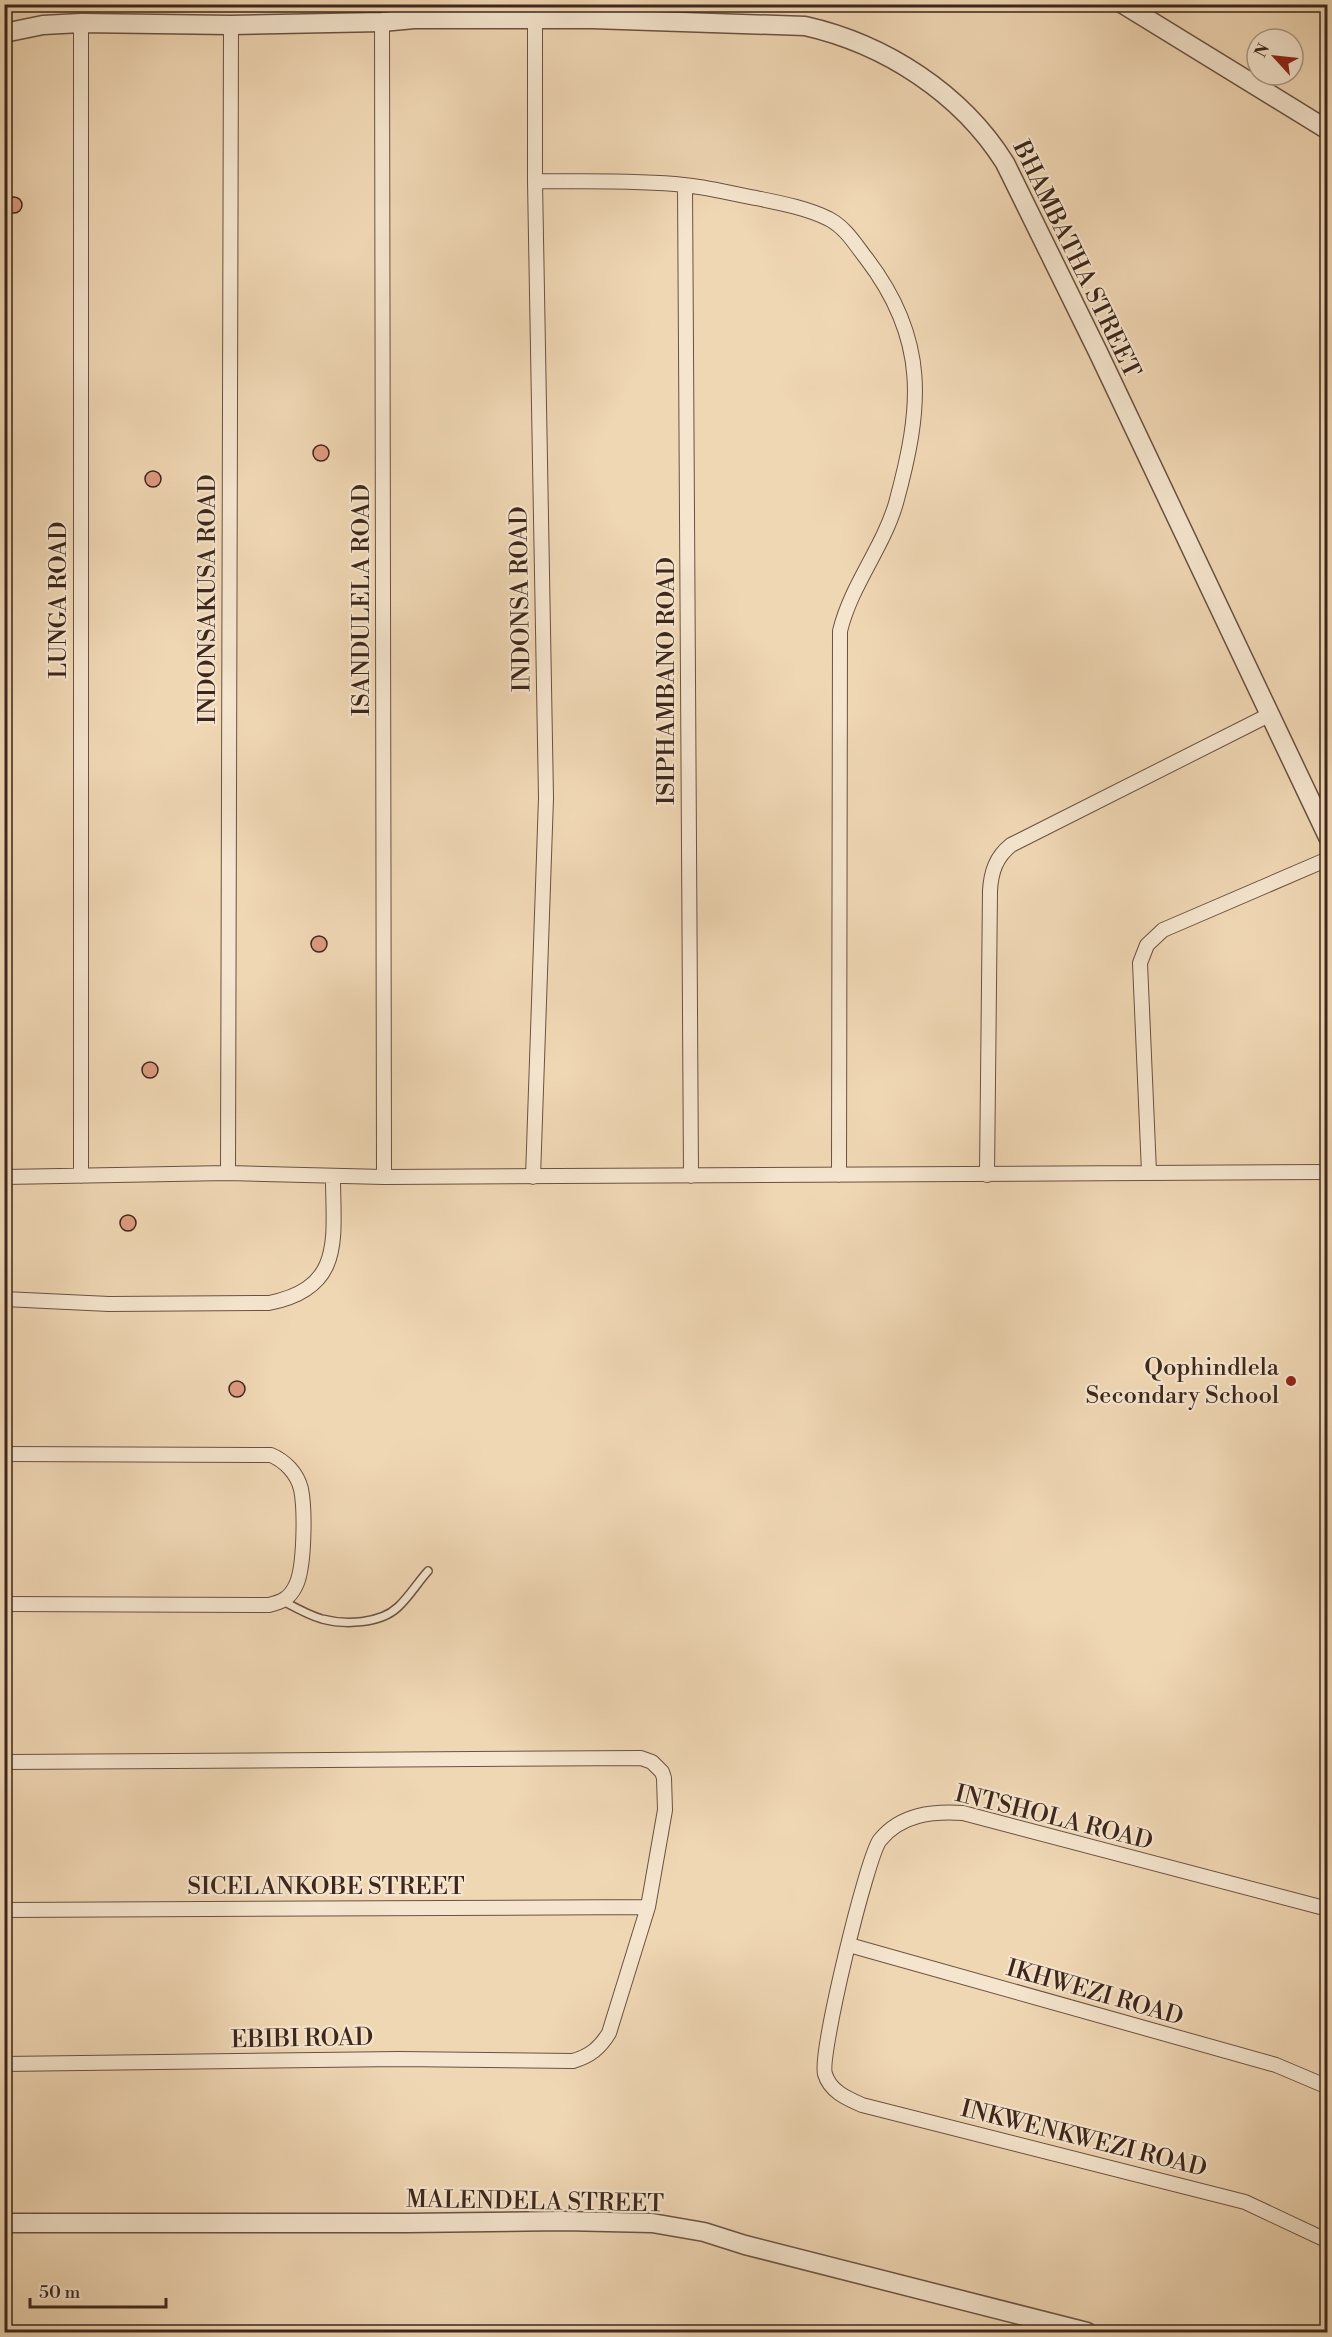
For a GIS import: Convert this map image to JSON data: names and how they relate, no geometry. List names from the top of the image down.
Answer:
{
  "streets": {
    "street": [
      "BHAMBATHA STREET",
      "INDONSAKUSA ROAD",
      "INDONSA ROAD",
      "LUNGA ROAD",
      "ISANDULELA ROAD",
      "ISIPHAMBANO ROAD",
      "INTSHOLA ROAD",
      "SICELANKOBE STREET",
      "IKHWEZI ROAD",
      "EBIBI ROAD",
      "INKWENKWEZI ROAD",
      "MALENDELA STREET"
    ]
  },
  "crossings": [
    ["BHAMBATHA STREET", "INDONSAKUSA ROAD"],
    ["BHAMBATHA STREET", "INDONSA ROAD"],
    ["BHAMBATHA STREET", "LUNGA ROAD"],
    ["BHAMBATHA STREET", "ISANDULELA ROAD"],
    ["INTSHOLA ROAD", "IKHWEZI ROAD"],
    ["INTSHOLA ROAD", "INKWENKWEZI ROAD"],
    ["SICELANKOBE STREET", "EBIBI ROAD"]
  ],
  "places": ["Qophindlela Secondary School"],
  "scale_bar": "50 m",
  "north": "top left"
}
